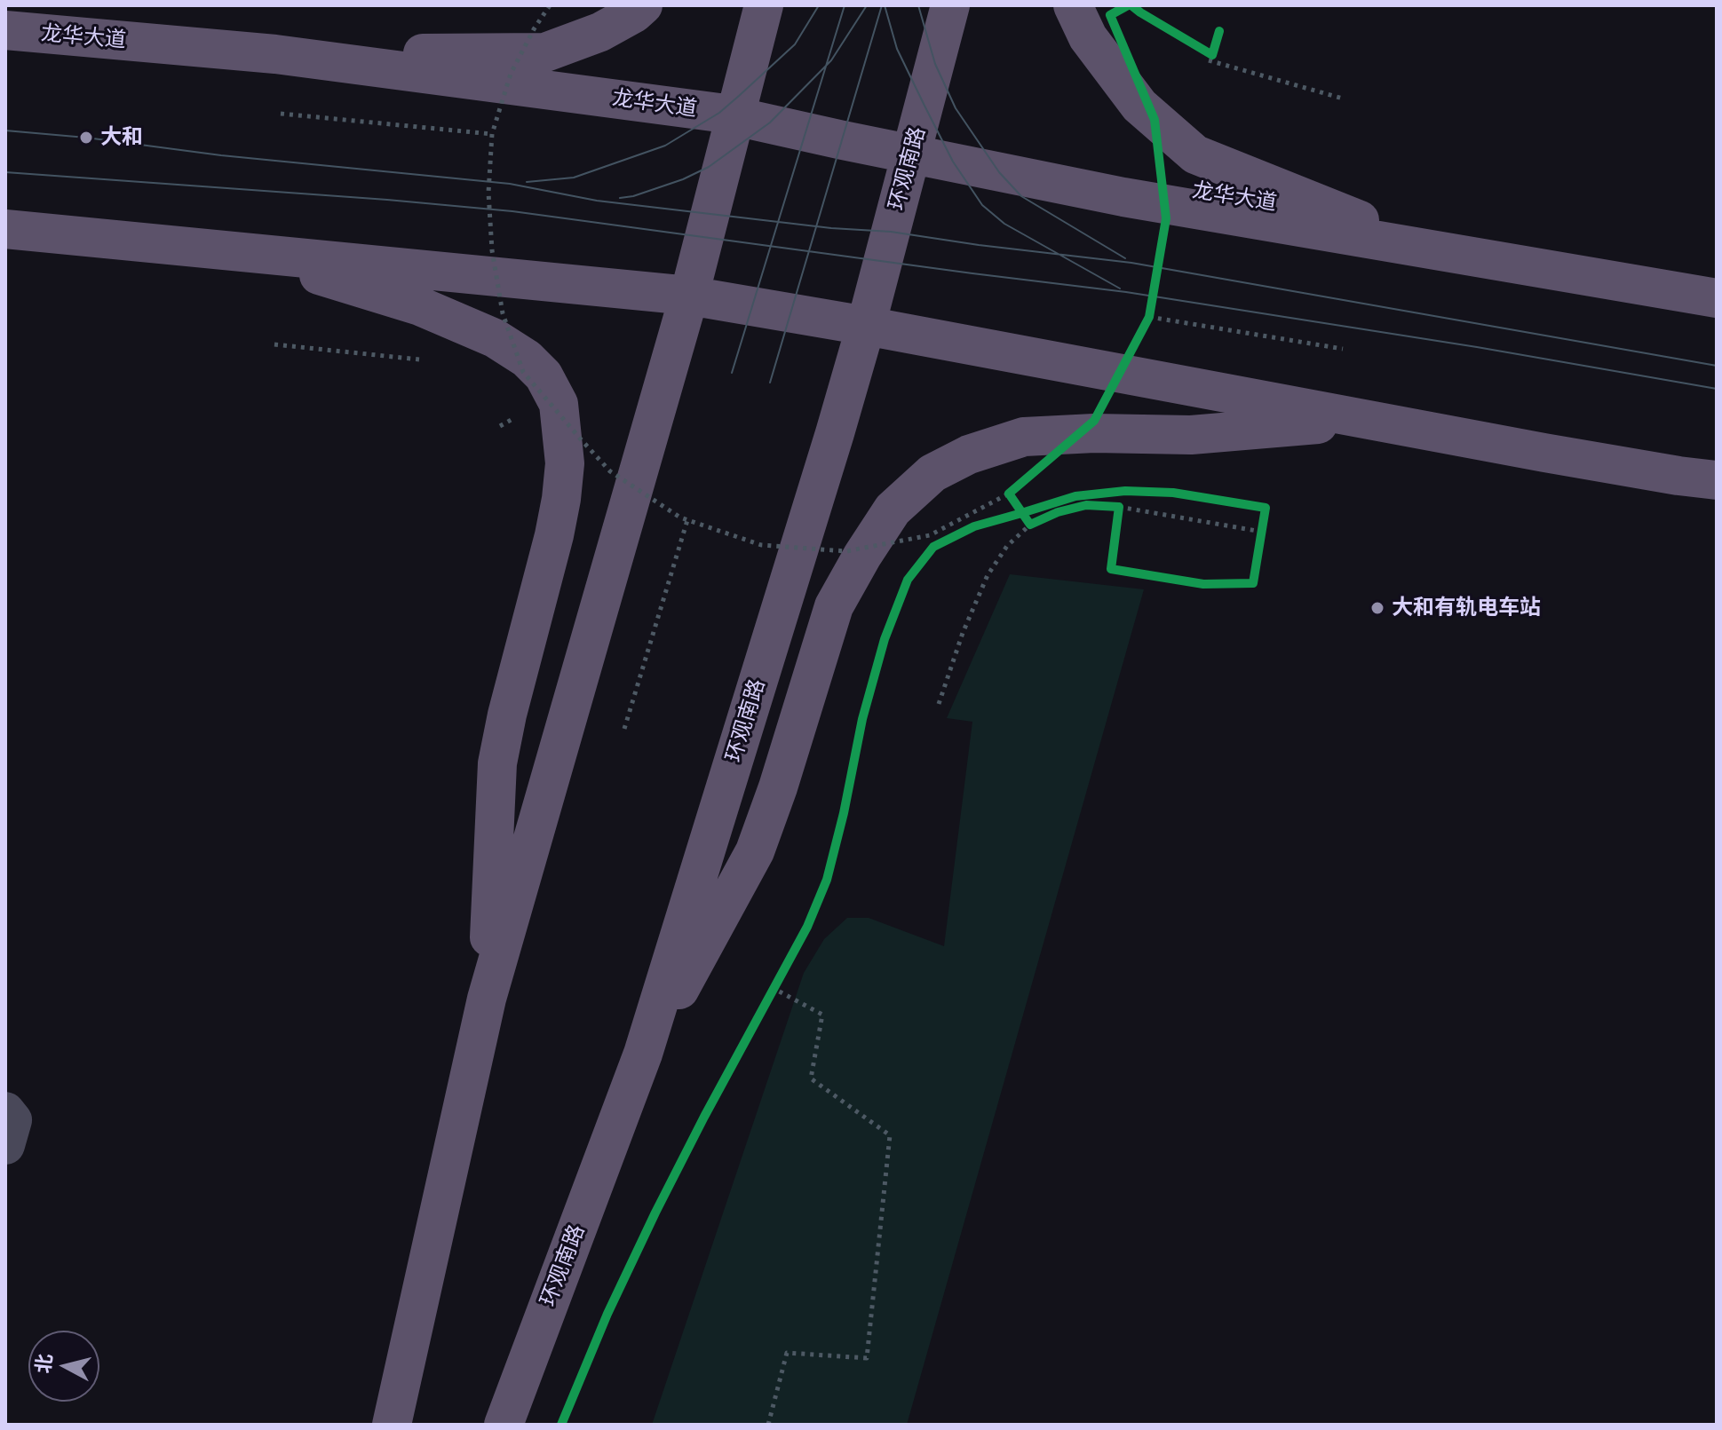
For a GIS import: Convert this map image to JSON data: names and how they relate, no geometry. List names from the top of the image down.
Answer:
{
  "streets": {
    "main road": ["龙华大道", "环观南路"]
  },
  "crossings": [
    ["龙华大道", "环观南路"]
  ],
  "places": ["大和", "大和有轨电车站"],
  "north": "left"
}
